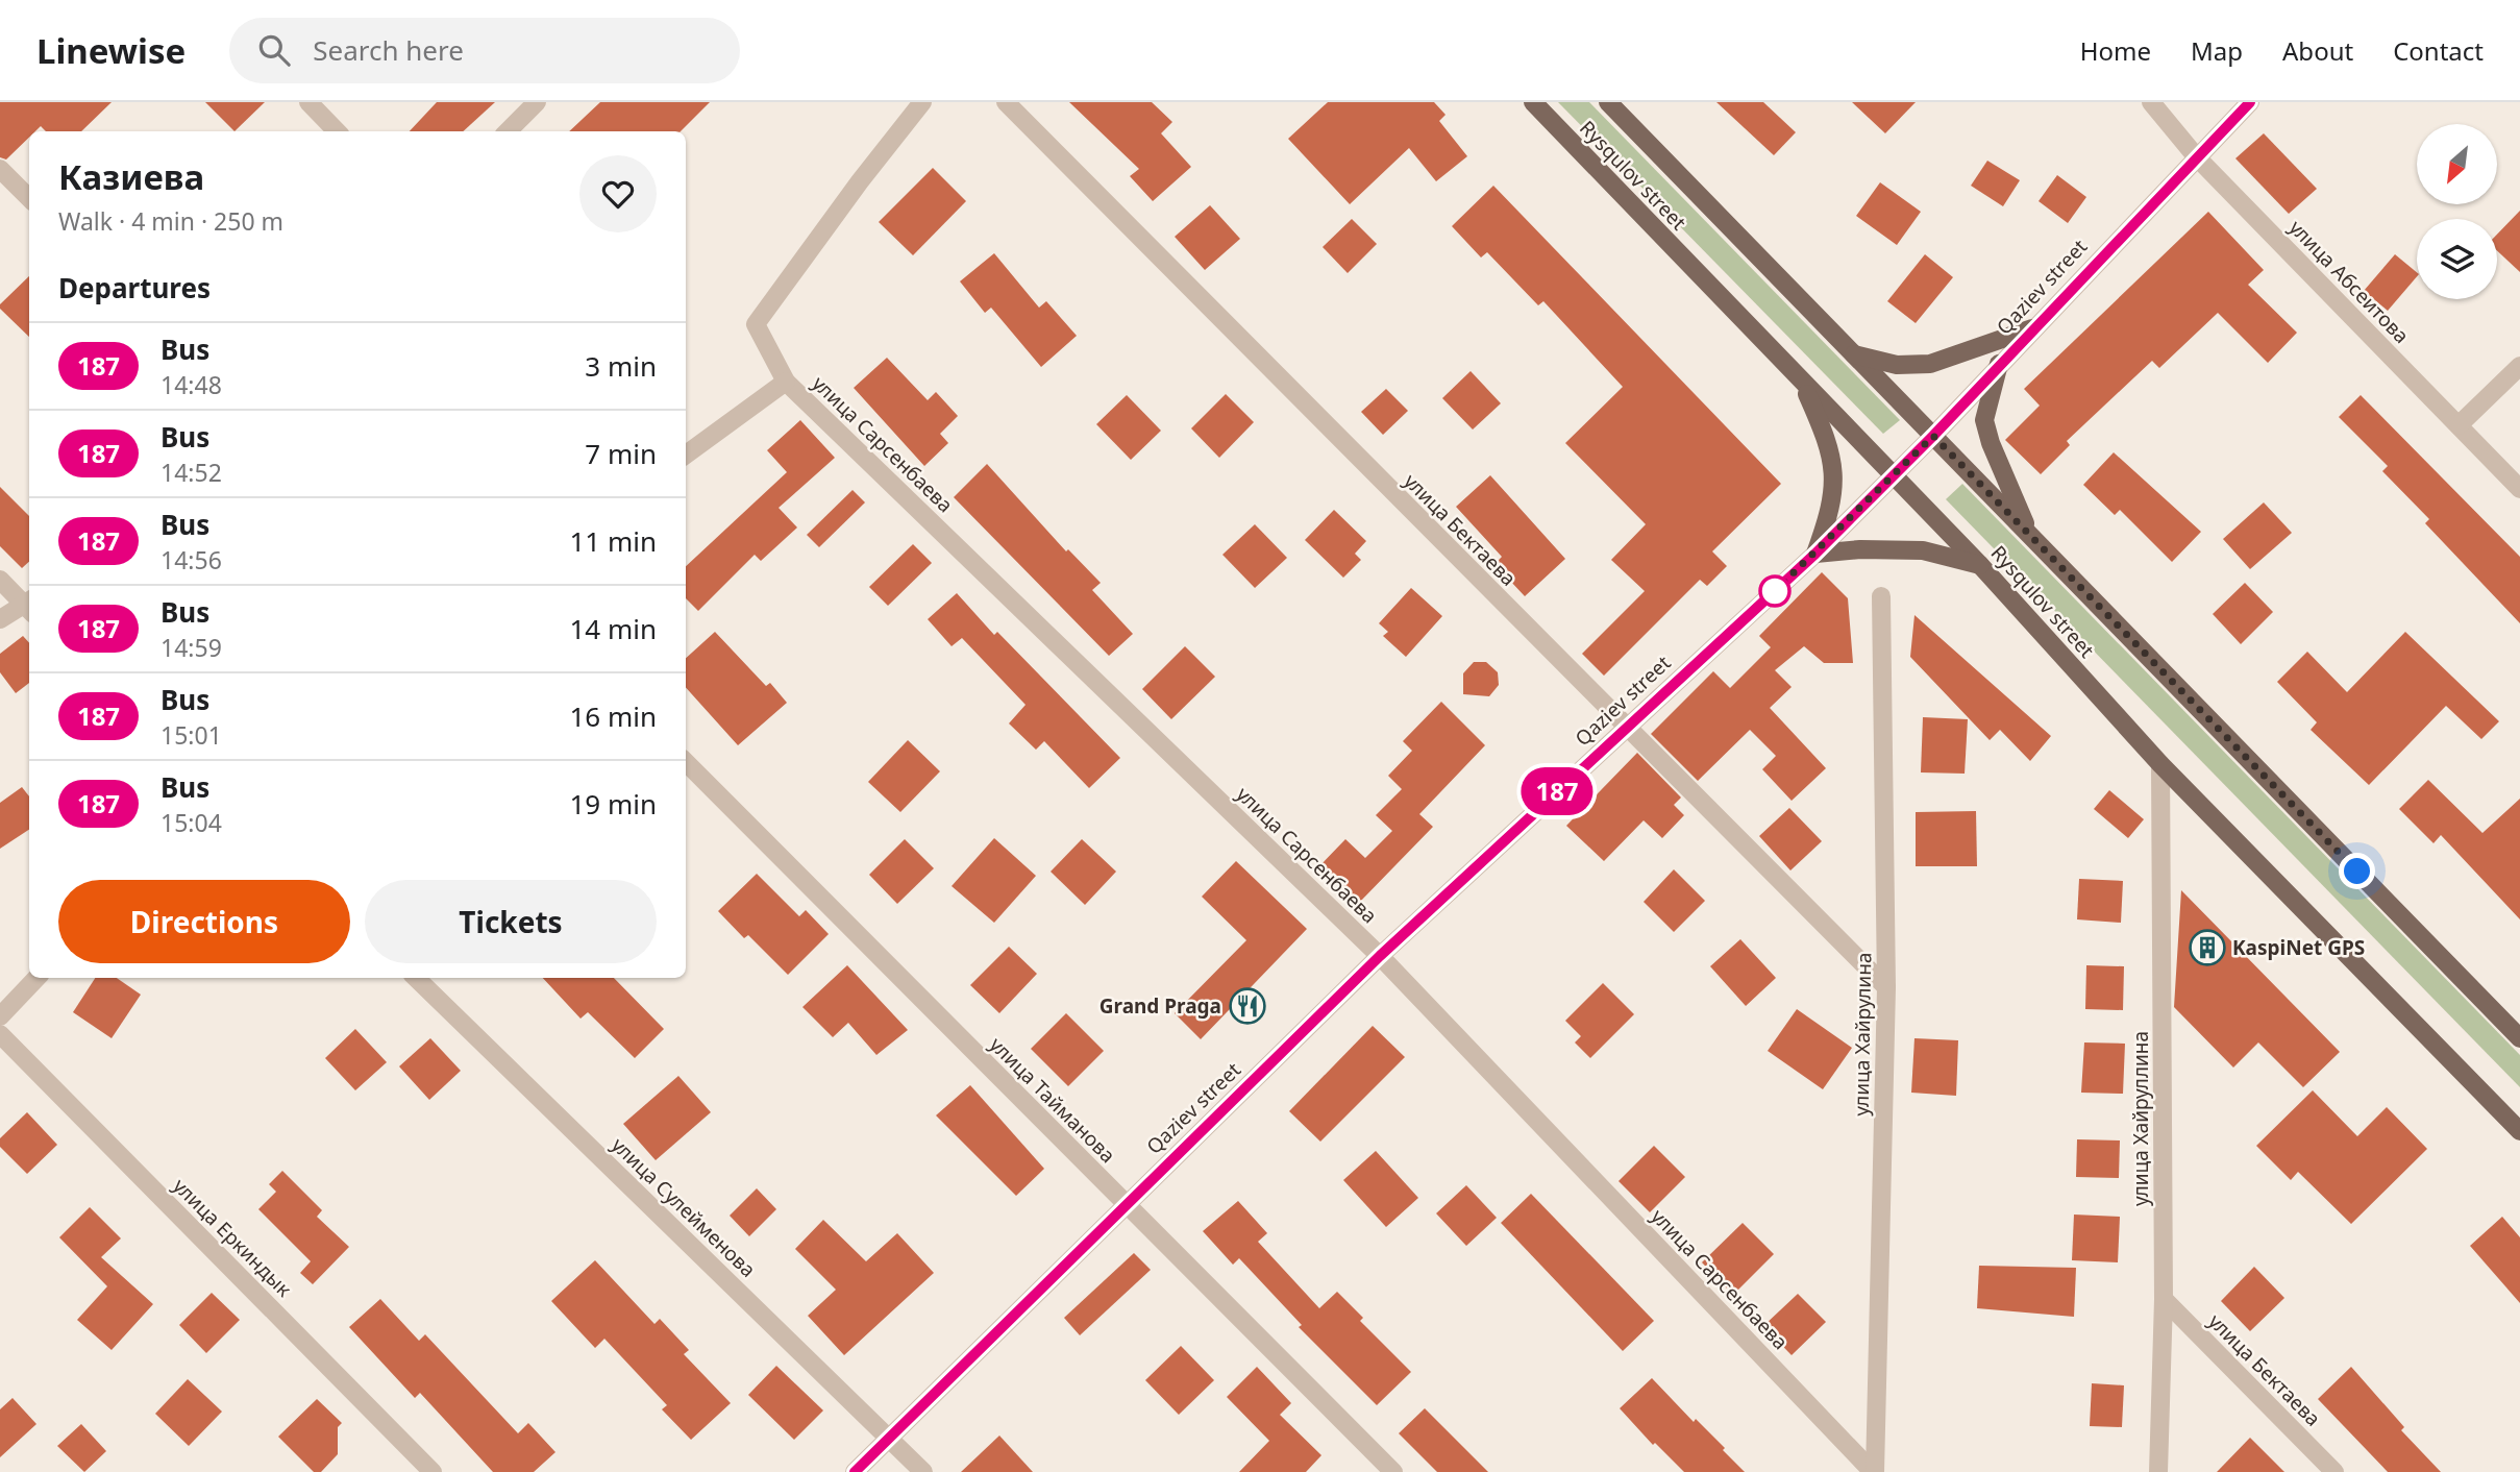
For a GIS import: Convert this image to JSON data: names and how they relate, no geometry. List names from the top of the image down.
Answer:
{
  "streets": {
    "main road": ["Rysqulov street"],
    "street": [
      "улица Абсеитова",
      "Qaziev street",
      "улица Сарсенбаева",
      "улица Бектаева",
      "улица Хайрулина",
      "улица Тайманова",
      "улица Хайруллина",
      "улица Сулейменова",
      "улица Еркиндык"
    ]
  },
  "crossings": [
    ["Rysqulov street", "Qaziev street"],
    ["Rysqulov street", "улица Хайруллина"],
    ["улица Абсеитова", "Qaziev street"],
    ["Qaziev street", "улица Сарсенбаева"],
    ["Qaziev street", "улица Бектаева"],
    ["Qaziev street", "улица Тайманова"],
    ["Qaziev street", "улица Сулейменова"],
    ["улица Сарсенбаева", "улица Хайрулина"],
    ["улица Бектаева", "улица Хайрулина"],
    ["улица Бектаева", "улица Хайруллина"]
  ],
  "places": {
    "building": ["KaspiNet GPS"],
    "restaurant": ["Grand Praga"]
  },
  "lines": ["bus line 187"],
  "north": "bottom left",
  "page": {
    "header": "Linewise",
    "search": "Search here",
    "nav": [
      "Home",
      "Map",
      "About",
      "Contact"
    ],
    "on_map": "187",
    "heading": [
      ["Казиева", "Walk · 4 min · 250 m"],
      "Departures"
    ],
    "list": [
      {
        "mark": "187",
        "name": "Bus",
        "note": "14:48",
        "value": "3 min"
      },
      {
        "mark": "187",
        "name": "Bus",
        "note": "14:52",
        "value": "7 min"
      },
      {
        "mark": "187",
        "name": "Bus",
        "note": "14:56",
        "value": "11 min"
      },
      {
        "mark": "187",
        "name": "Bus",
        "note": "14:59",
        "value": "14 min"
      },
      {
        "mark": "187",
        "name": "Bus",
        "note": "15:01",
        "value": "16 min"
      },
      {
        "mark": "187",
        "name": "Bus",
        "note": "15:04",
        "value": "19 min"
      }
    ],
    "buttons": ["Directions", "Tickets"]
  }
}
